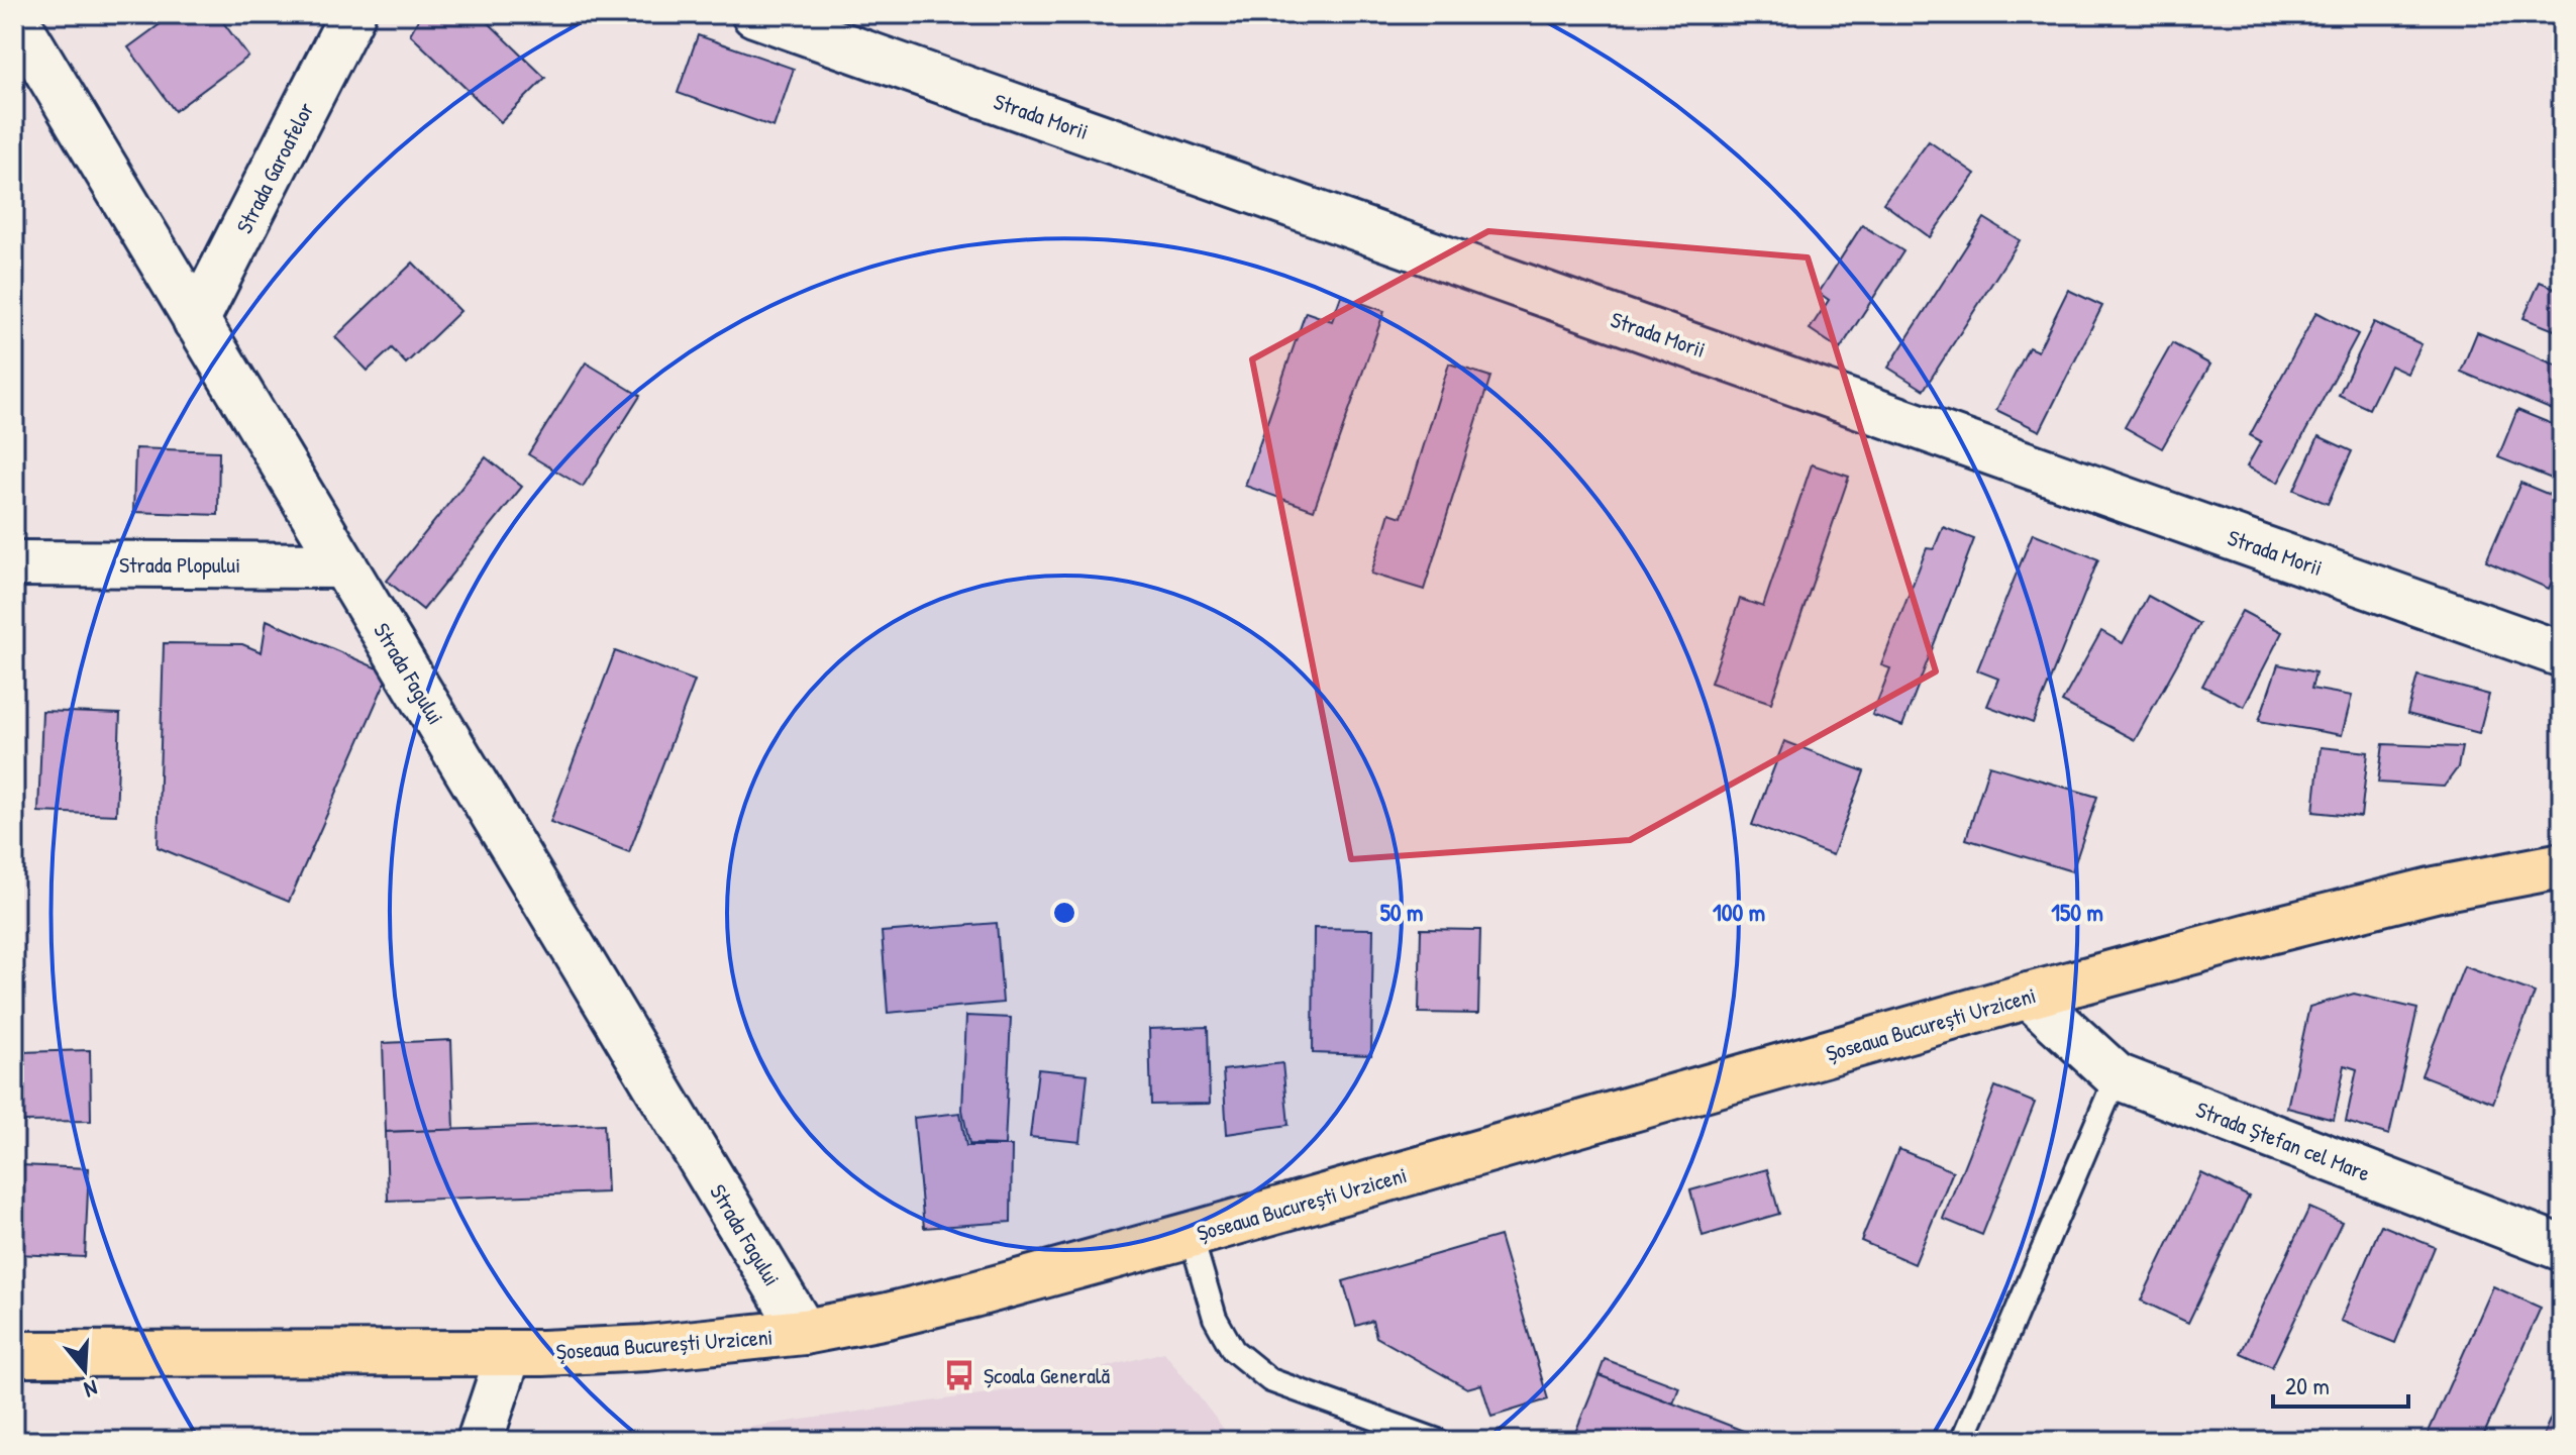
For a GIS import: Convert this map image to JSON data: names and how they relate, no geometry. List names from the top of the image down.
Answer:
{
  "streets": {
    "highway": ["Șoseaua București Urziceni"],
    "street": [
      "Strada Morii",
      "Strada Garoafelor",
      "Strada Plopului",
      "Strada Fagului",
      "Strada Ștefan cel Mare"
    ]
  },
  "crossings": [
    ["Strada Garoafelor", "Strada Fagului"],
    ["Strada Plopului", "Strada Fagului"],
    ["Strada Fagului", "Șoseaua București Urziceni"],
    ["Șoseaua București Urziceni", "Strada Ștefan cel Mare"]
  ],
  "places": {
    "bus stop": ["Școala Generală"]
  },
  "scale_bar": "20 m",
  "north": "bottom",
  "rings": ["50 m", "100 m", "150 m"]
}
